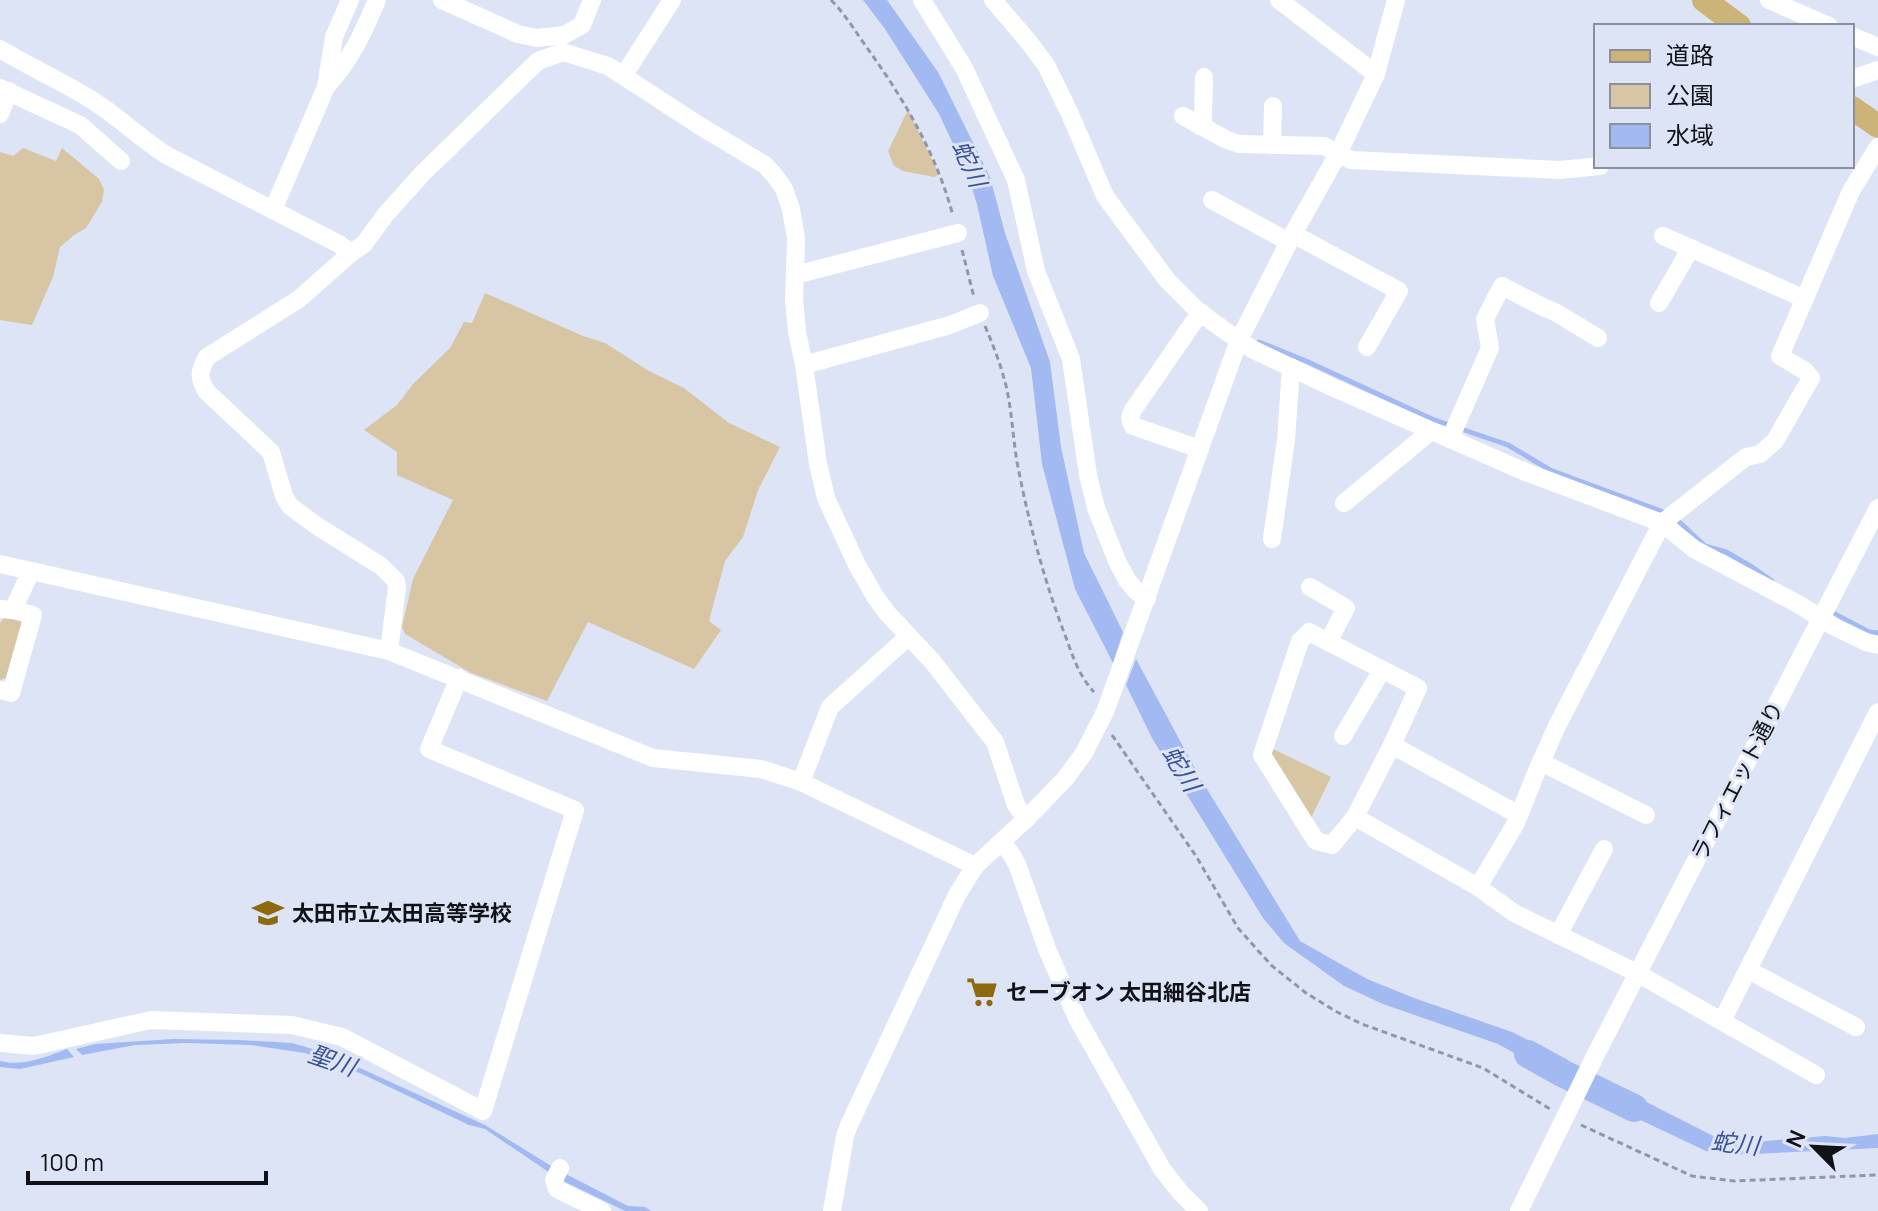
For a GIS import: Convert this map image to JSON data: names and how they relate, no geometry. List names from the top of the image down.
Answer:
{
  "streets": {
    "street": ["ラフィエット通り"]
  },
  "water": ["蛇川", "聖川"],
  "places": {
    "school or university": ["太田市立太田高等学校"],
    "supermarket": ["セーブオン 太田細谷北店"]
  },
  "legend": ["道路", "公園", "水域"],
  "scale_bar": "100 m",
  "north": "top left"
}
